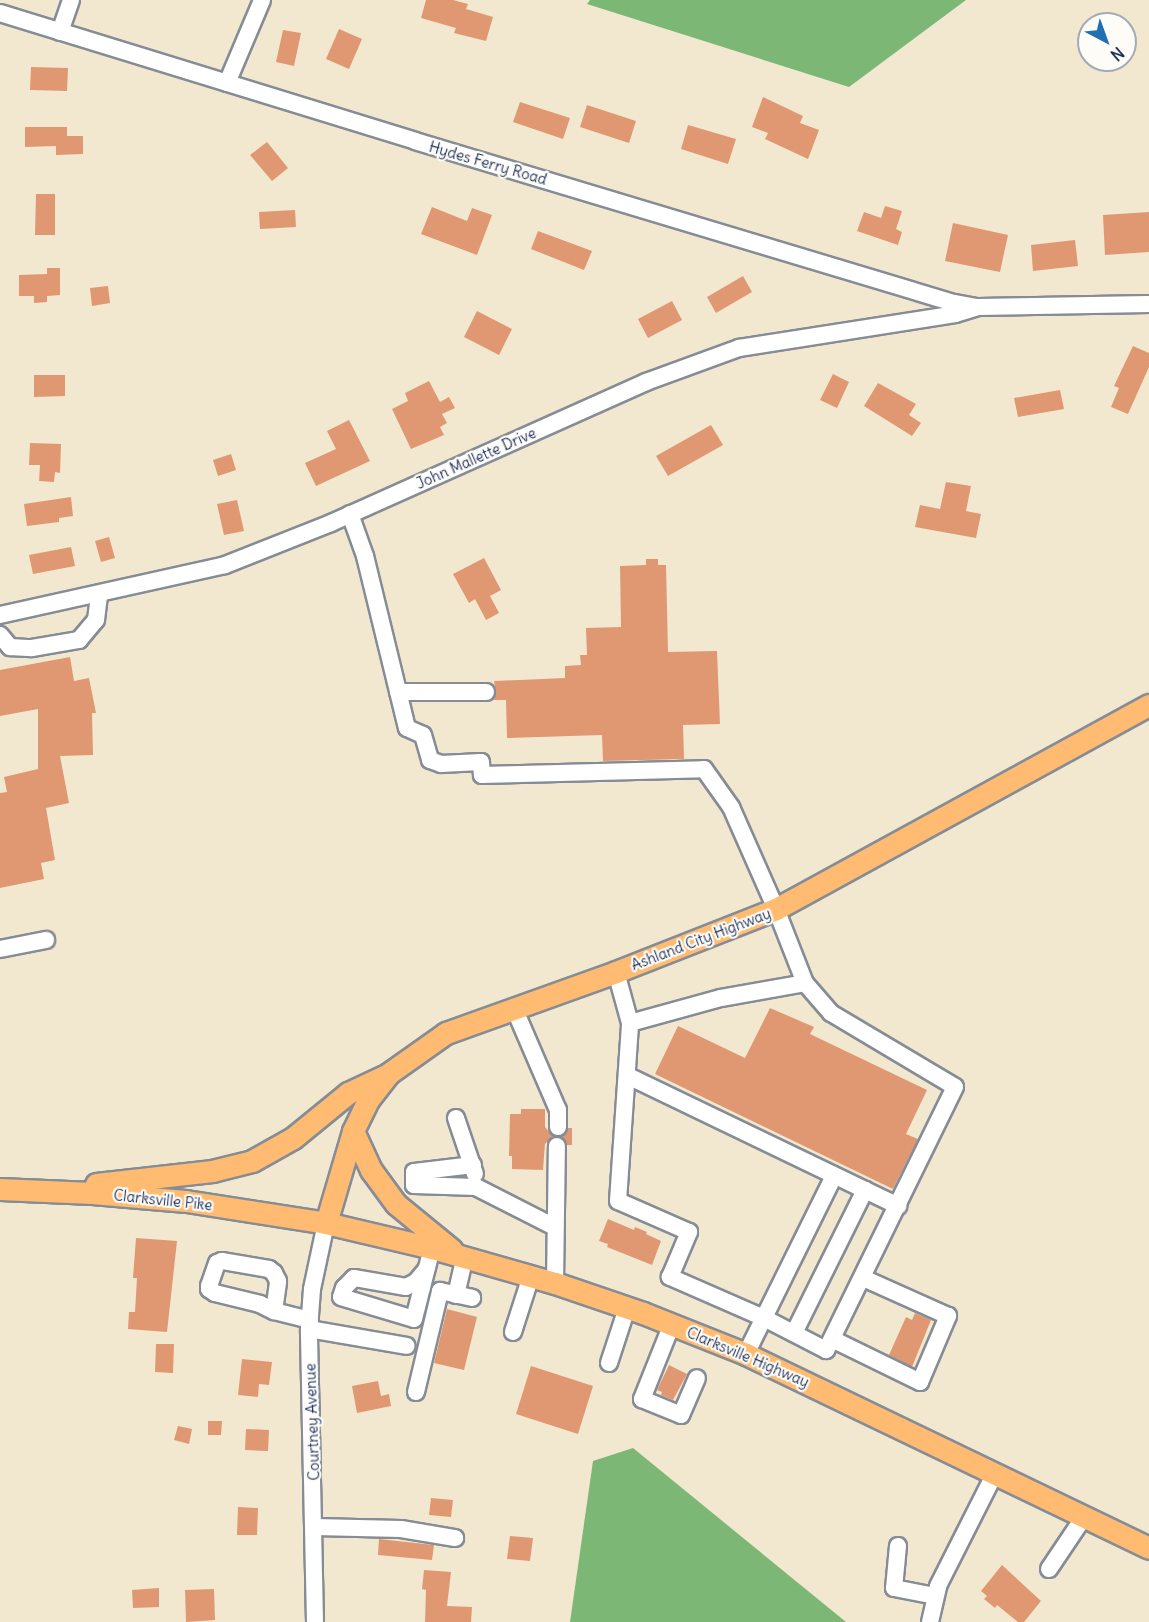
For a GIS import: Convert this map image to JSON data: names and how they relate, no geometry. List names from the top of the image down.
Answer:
{
  "streets": {
    "main road": ["Ashland City Highway", "Clarksville Pike", "Clarksville Highway"],
    "street": ["Hydes Ferry Road", "John Mallette Drive", "Courtney Avenue"]
  },
  "crossings": [
    ["Hydes Ferry Road", "John Mallette Drive"],
    ["Ashland City Highway", "Clarksville Pike"],
    ["Ashland City Highway", "Clarksville Highway"],
    ["Ashland City Highway", "Courtney Avenue"],
    ["Clarksville Pike", "Clarksville Highway"],
    ["Clarksville Pike", "Courtney Avenue"],
    ["Clarksville Highway", "Courtney Avenue"]
  ],
  "north": "bottom right"
}
